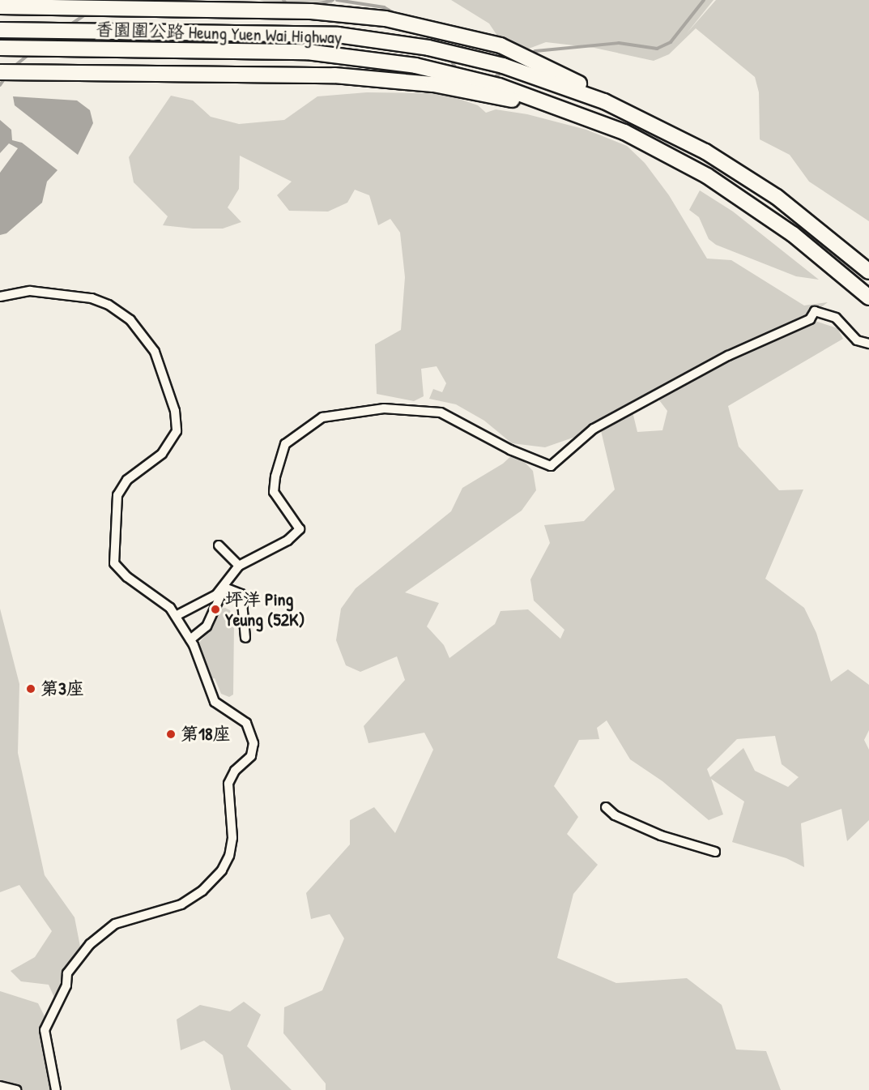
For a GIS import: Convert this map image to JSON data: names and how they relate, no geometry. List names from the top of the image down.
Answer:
{
  "streets": {
    "highway": ["香園圍公路 Heung Yuen Wai Highway"]
  },
  "places": ["坪洋 Ping Yeung (52K)", "第3座", "第18座"]
}
